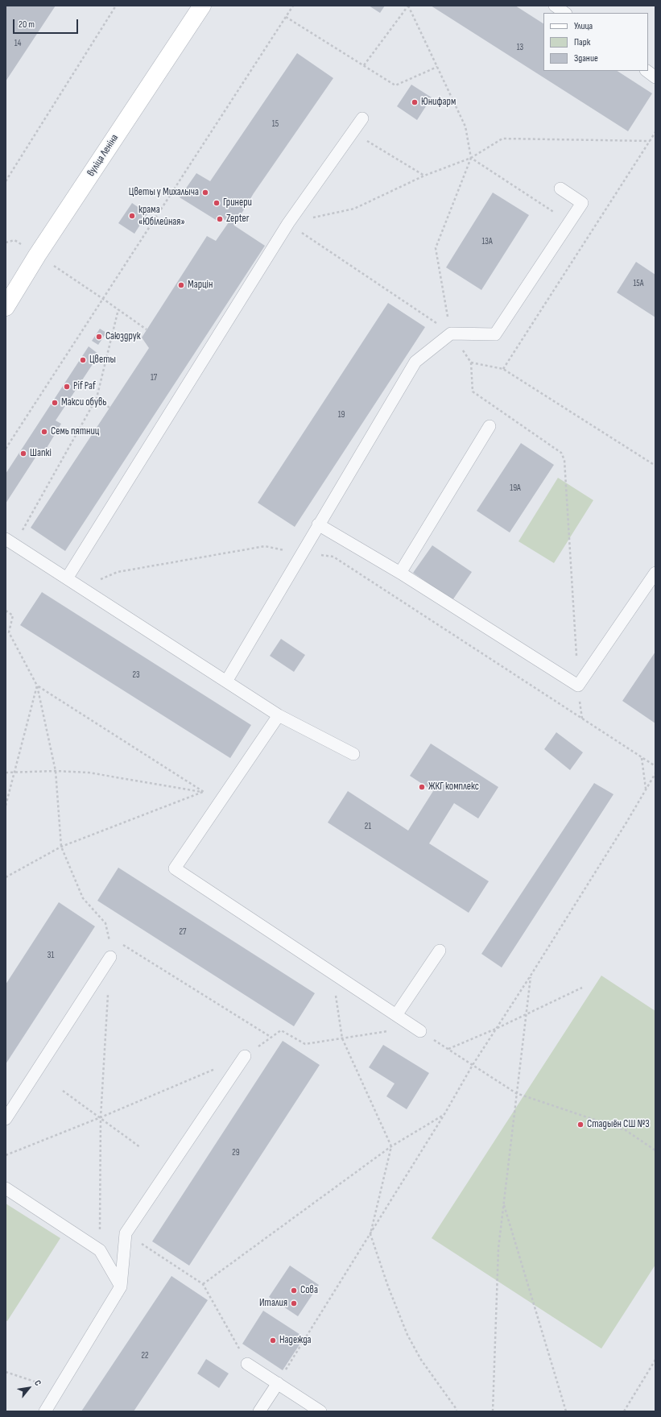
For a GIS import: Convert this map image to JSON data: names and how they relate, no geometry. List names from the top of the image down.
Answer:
{
  "streets": {
    "main road": ["вуліца Леніна"]
  },
  "places": [
    "Юнифарм",
    "Цветы у Михалыча",
    "Гринери",
    "крама «Юбілейная»",
    "Zepter",
    "Марцін",
    "Саюздрук",
    "Цветы",
    "Pif Paf",
    "Макси обувь",
    "Семь пятниц",
    "Шапкі",
    "ЖКГ комплекс",
    "Стадыён СШ №3",
    "Сова",
    "Италия",
    "Надежда"
  ],
  "house_numbers": [
    "14",
    "13",
    "15",
    "13А",
    "15А",
    "17",
    "19",
    "19А",
    "23",
    "21",
    "27",
    "31",
    "29",
    "22"
  ],
  "legend": ["Улица", "Парк", "Здание"],
  "scale_bar": "20 m",
  "north": "top right"
}
